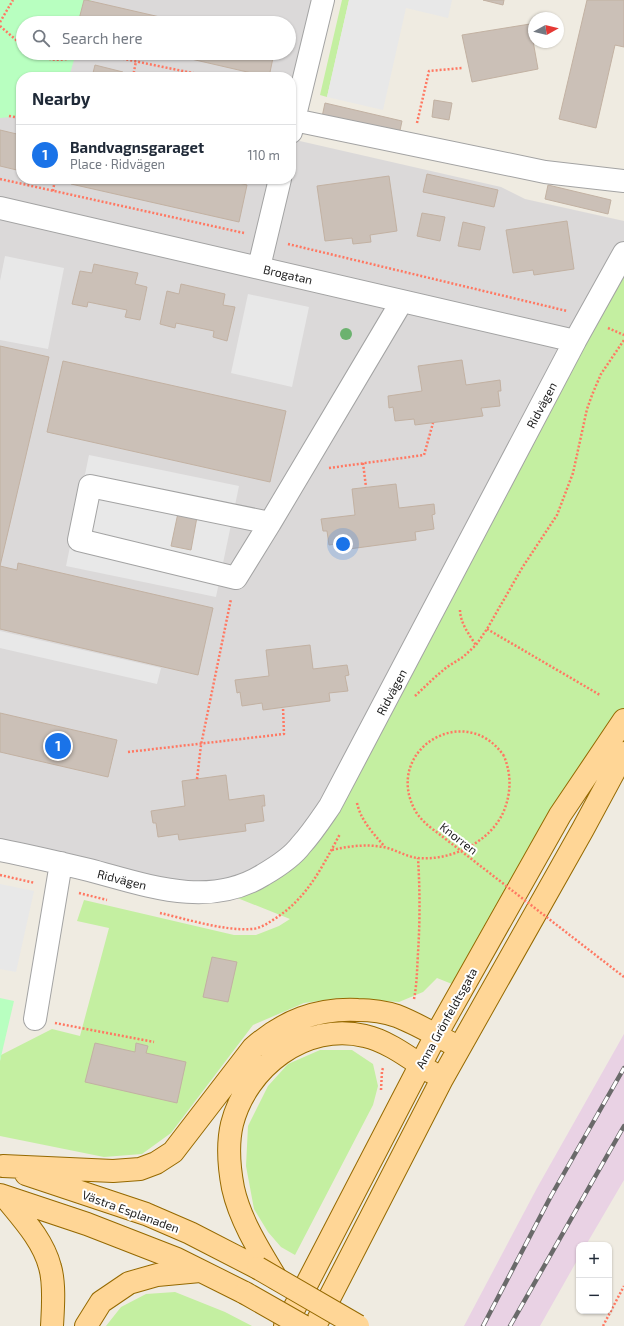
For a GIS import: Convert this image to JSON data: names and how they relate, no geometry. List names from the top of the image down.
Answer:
{
  "streets": {
    "main road": ["Anna Grönfeldtsgata", "Västra Esplanaden"],
    "street": ["Brogatan", "Ridvägen"],
    "path": ["Knorren"]
  },
  "crossings": [
    ["Brogatan", "Ridvägen"]
  ],
  "north": "right",
  "page": {
    "search": "Search here",
    "heading": "Nearby",
    "list": [
      {
        "mark": "1",
        "name": "Bandvagnsgaraget",
        "note": "Place · Ridvägen",
        "value": "110 m"
      }
    ],
    "pins": "1",
    "map_buttons": ["+", "−"]
  }
}
